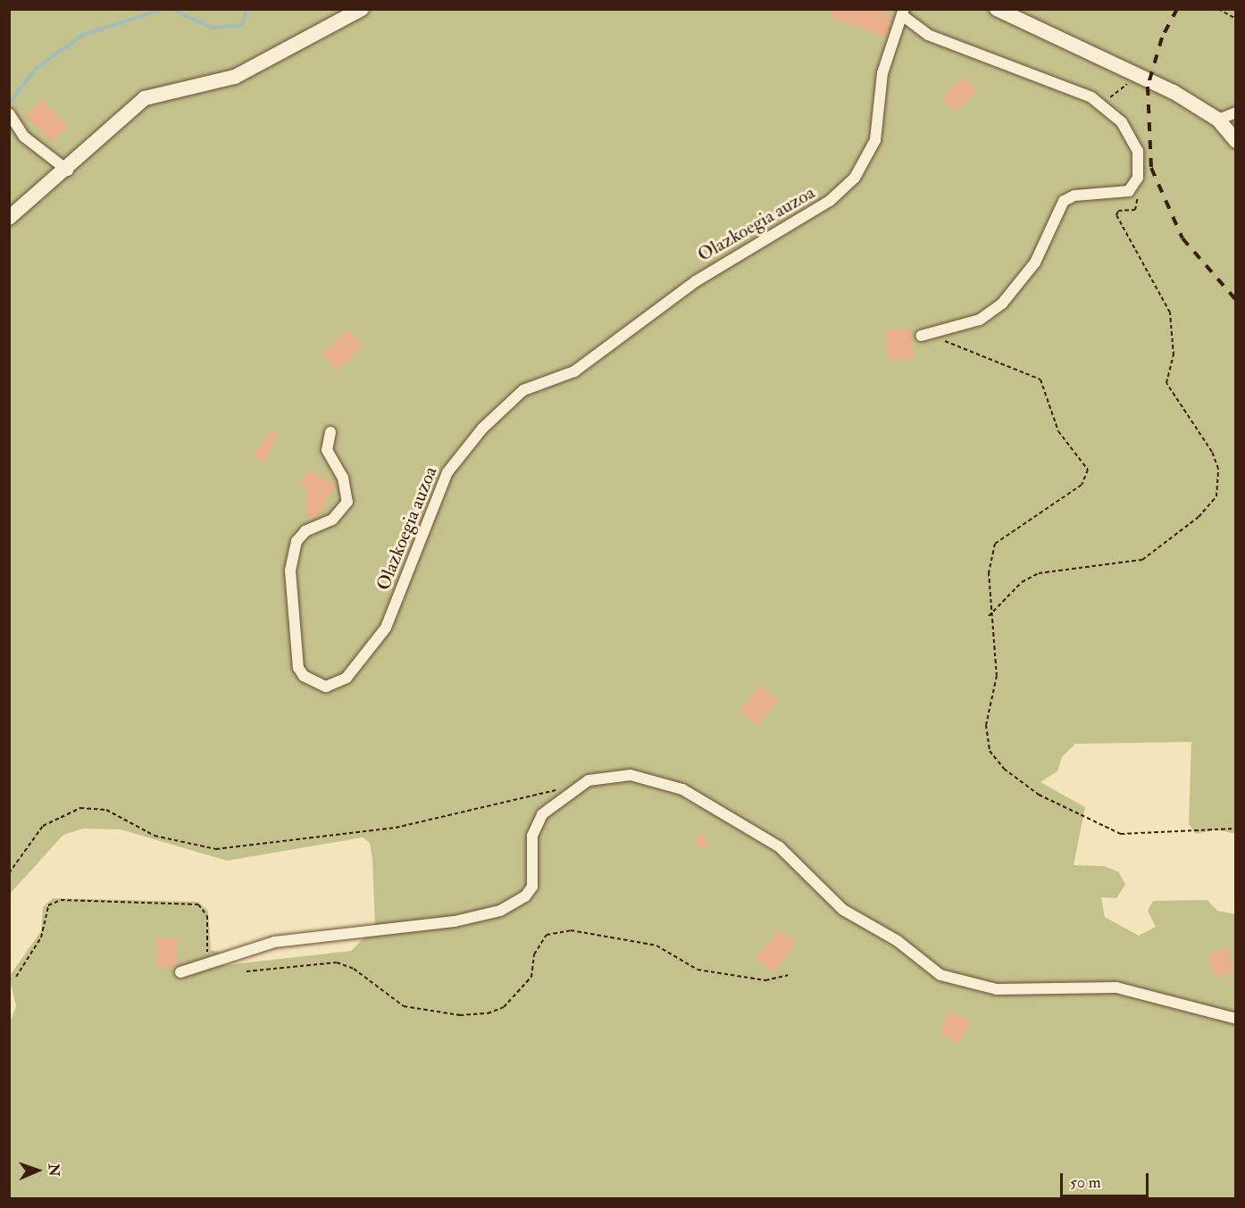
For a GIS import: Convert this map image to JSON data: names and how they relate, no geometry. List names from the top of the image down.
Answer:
{
  "streets": {
    "street": ["Olazkoegia auzoa"]
  },
  "scale_bar": "50 m",
  "north": "right"
}
